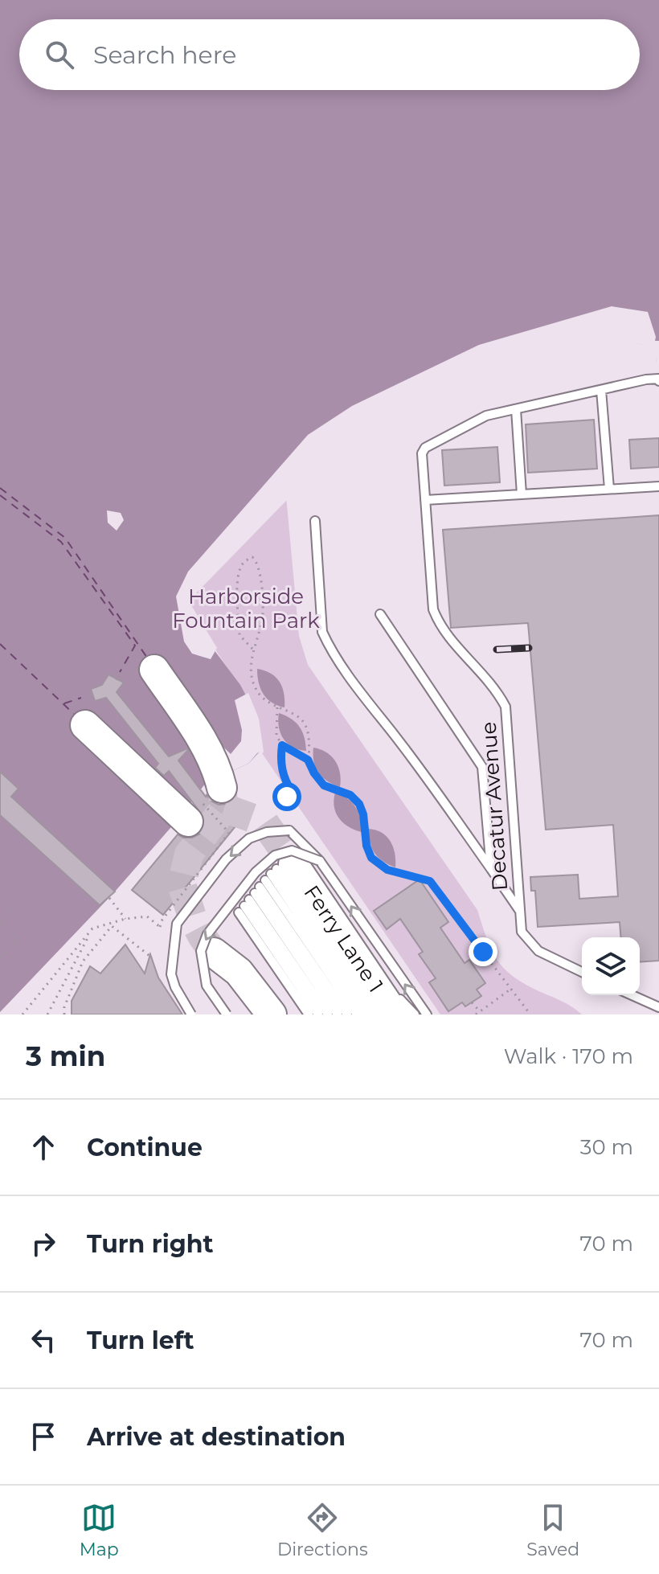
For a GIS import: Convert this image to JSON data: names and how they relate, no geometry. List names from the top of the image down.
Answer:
{
  "streets": {
    "highway": ["Ferry Lane 1"],
    "lane": ["Decatur Avenue"]
  },
  "parks": ["Harborside Fountain Park"],
  "page": {
    "search": "Search here",
    "heading": ["3 min", "Walk · 170 m"],
    "list": [
      ["Continue", "30 m"],
      ["Turn right", "70 m"],
      ["Turn left", "70 m"],
      "Arrive at destination"
    ],
    "nav": ["Map", "Directions", "Saved"]
  }
}
